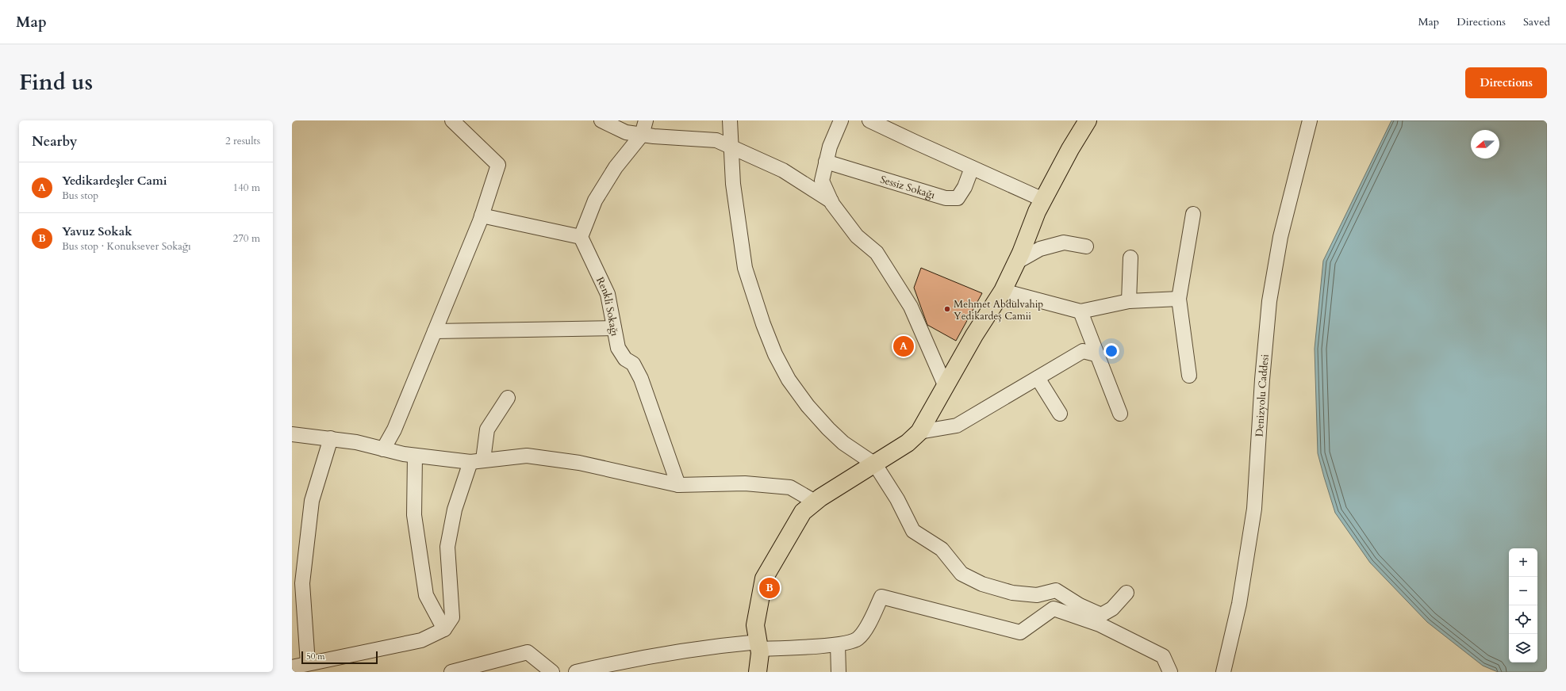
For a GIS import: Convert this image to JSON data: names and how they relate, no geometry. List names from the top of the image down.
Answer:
{
  "streets": {
    "street": ["Sessiz Sokağı", "Renkli Sokağı", "Denizyolu Caddesi"]
  },
  "places": ["Mehmet Abdulvahip Yedikardeş Camii"],
  "scale_bar": "50 m",
  "north": "left",
  "page": {
    "header": "Map",
    "nav": ["Map", "Directions", "Saved"],
    "title": "Find us",
    "buttons": "Directions",
    "heading": ["Nearby", "2 results"],
    "list": [
      {
        "mark": "A",
        "name": "Yedikardeşler Cami",
        "note": "Bus stop",
        "value": "140 m"
      },
      {
        "mark": "B",
        "name": "Yavuz Sokak",
        "note": "Bus stop · Konuksever Sokağı",
        "value": "270 m"
      }
    ],
    "pins": ["A", "B"],
    "map_buttons": ["+", "−"],
    "scale": "50 m"
  }
}
